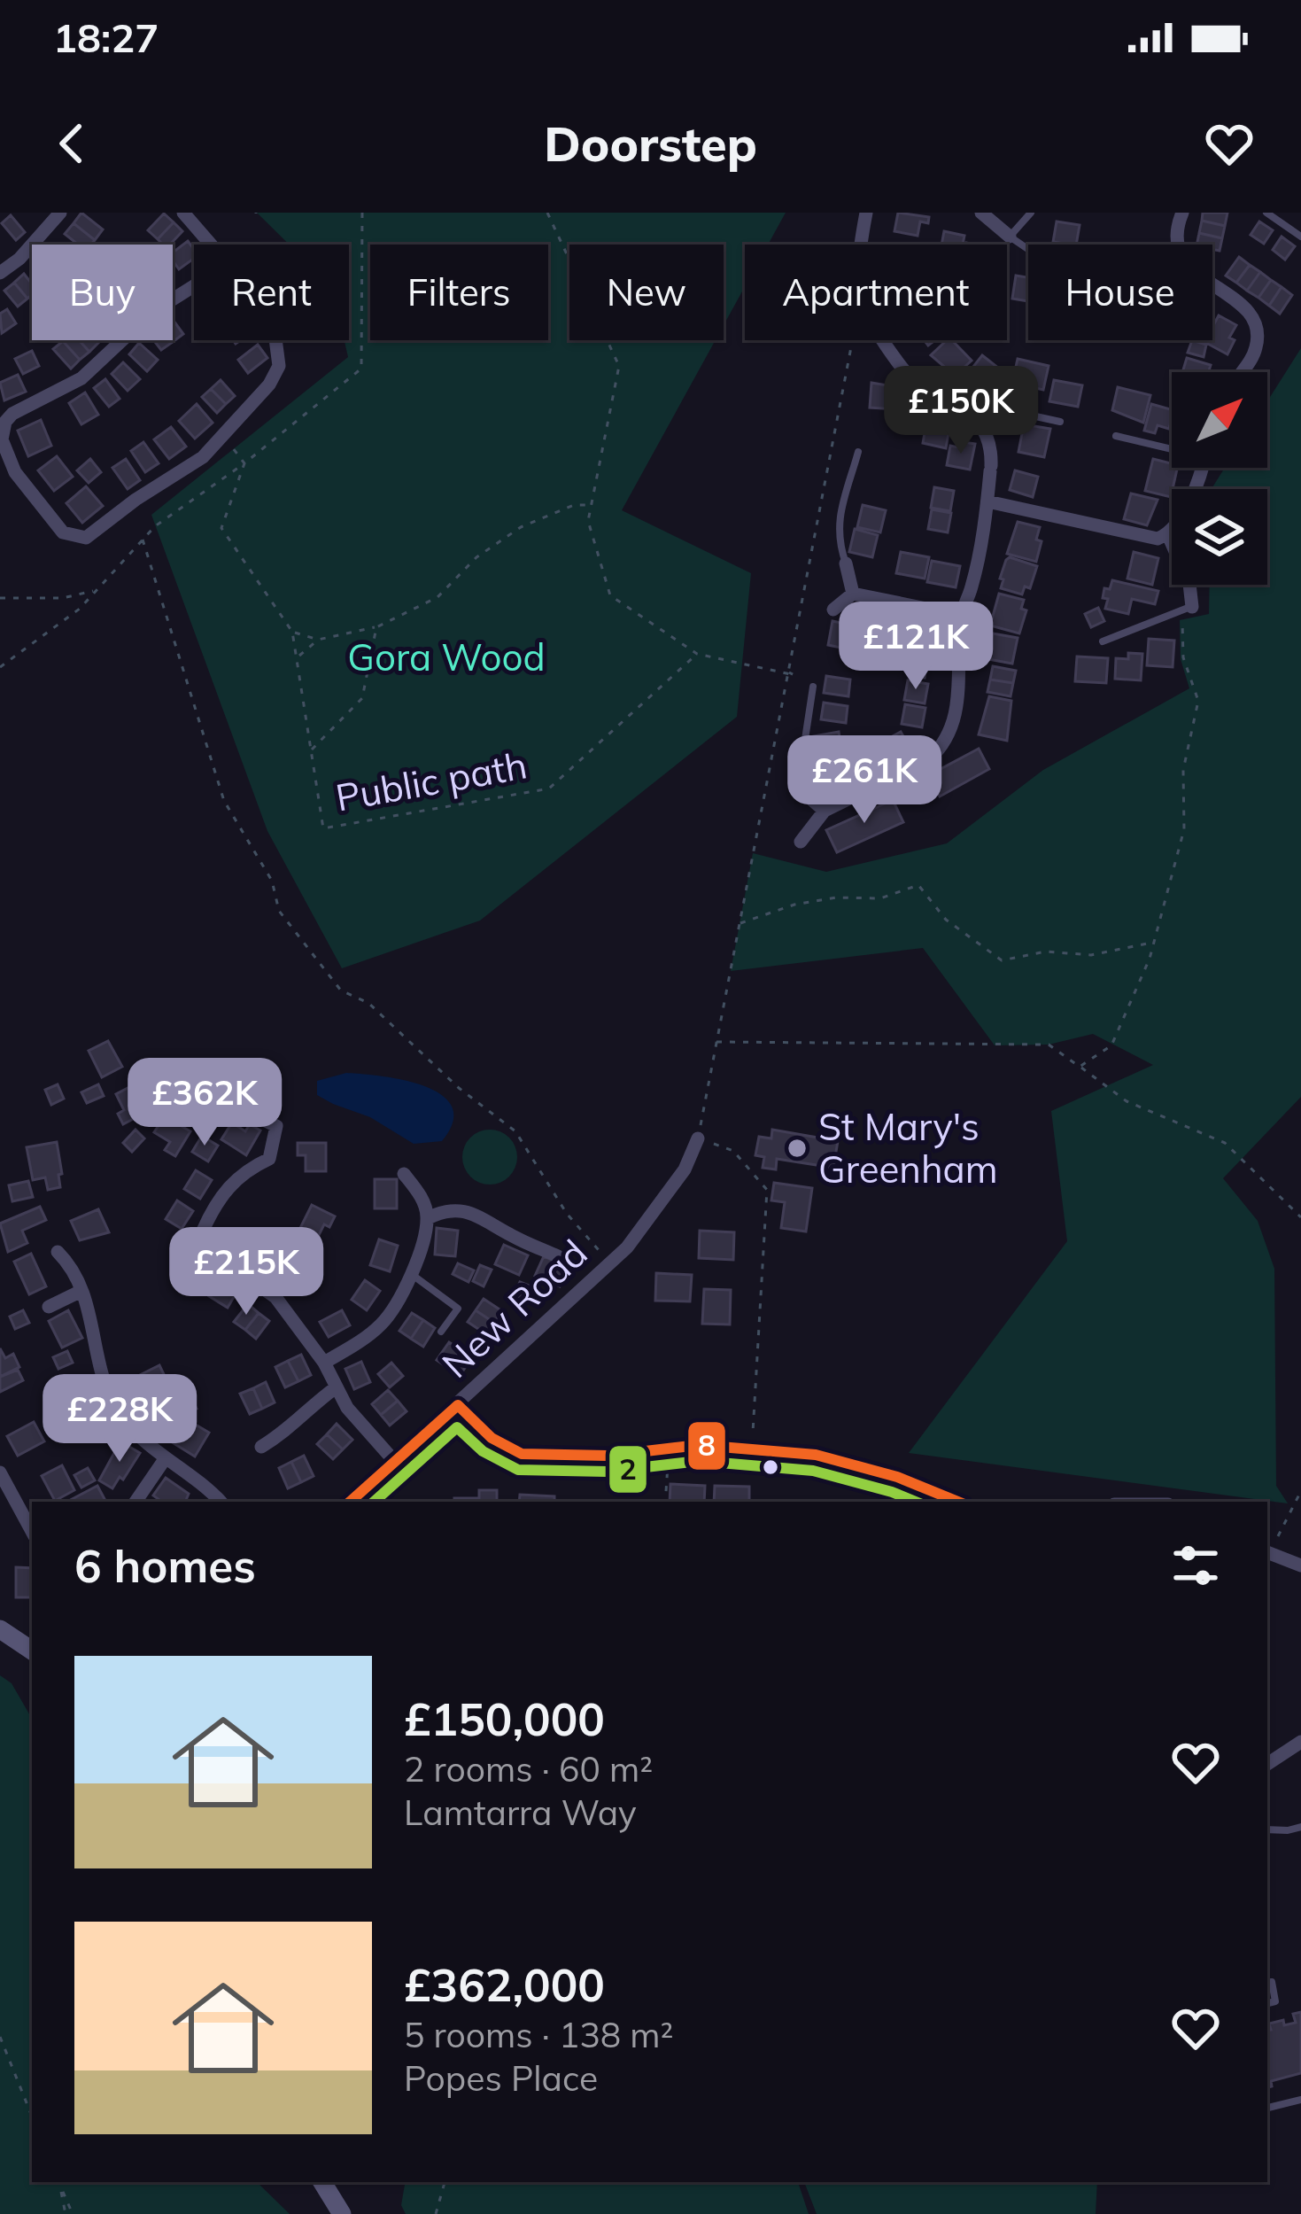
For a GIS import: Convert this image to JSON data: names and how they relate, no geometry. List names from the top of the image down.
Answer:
{
  "streets": {
    "street": ["New Road"],
    "path": ["Public path"]
  },
  "parks": ["Gora Wood"],
  "places": ["St Mary's Greenham"],
  "lines": ["transit line 8", "transit line 2"],
  "north": "top right",
  "page": {
    "status": "18:27",
    "header": "Doorstep",
    "chip": [
      "Buy",
      "Rent",
      "Filters",
      "New",
      "Apartment",
      "House"
    ],
    "price": [
      "£150K",
      "£121K",
      "£261K",
      "£362K",
      "£215K",
      "£228K"
    ],
    "heading": "6 homes",
    "list": [
      {
        "name": "£150,000",
        "note": "2 rooms · 60 m² · Lamtarra Way"
      },
      {
        "name": "£362,000",
        "note": "5 rooms · 138 m² · Popes Place"
      }
    ]
  }
}
